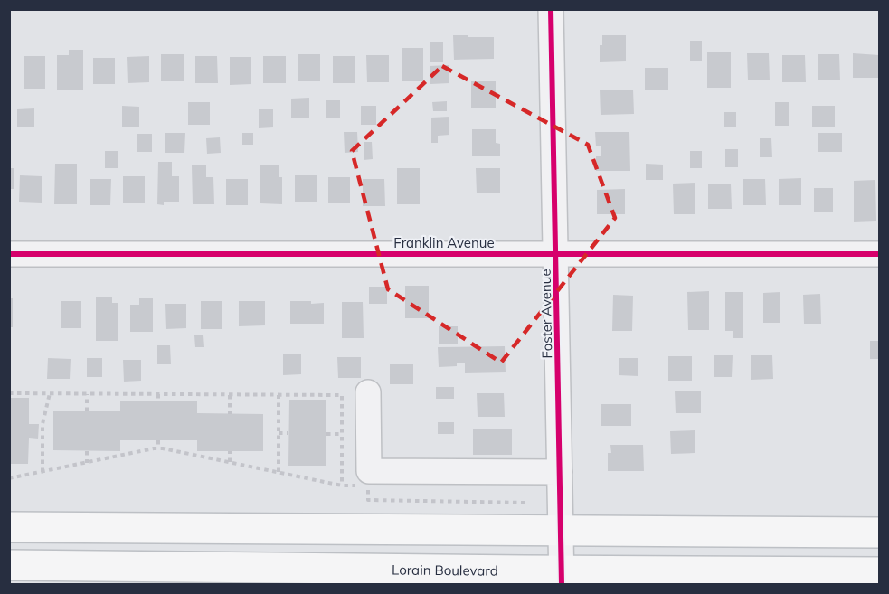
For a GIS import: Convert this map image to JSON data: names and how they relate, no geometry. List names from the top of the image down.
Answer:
{
  "streets": {
    "main road": ["Lorain Boulevard"],
    "street": ["Franklin Avenue", "Foster Avenue"]
  },
  "crossings": [
    ["Franklin Avenue", "Foster Avenue"],
    ["Foster Avenue", "Lorain Boulevard"]
  ]
}
